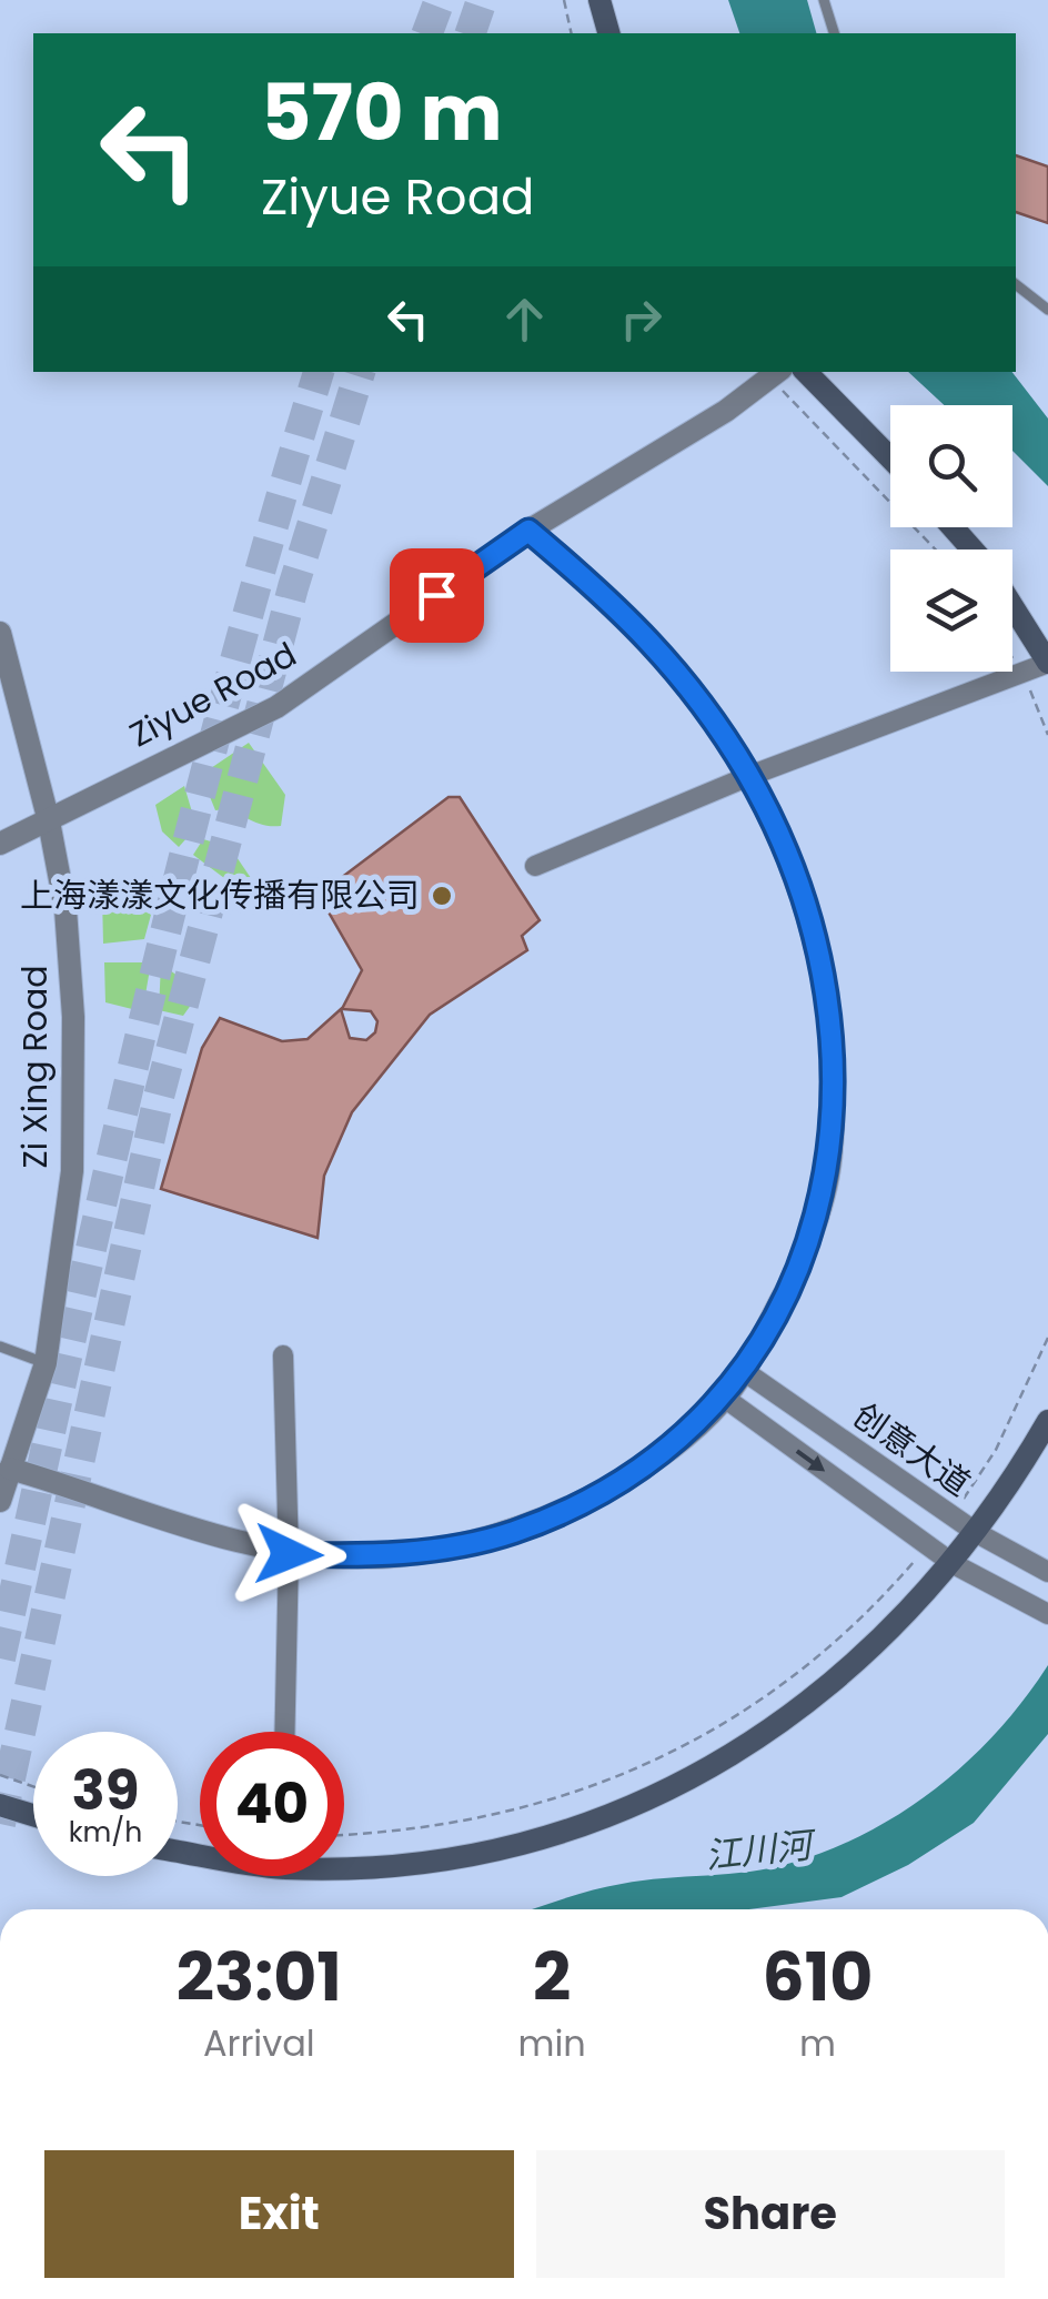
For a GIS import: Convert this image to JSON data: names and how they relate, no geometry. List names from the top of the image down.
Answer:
{
  "streets": {
    "street": ["Ziyue Road", "Zi Xing Road", "创意大道"]
  },
  "crossings": [
    ["Ziyue Road", "Zi Xing Road"]
  ],
  "water": ["江川河"],
  "places": ["上海漾漾文化传播有限公司"],
  "page": {
    "turn": ["570 m", "Ziyue Road"],
    "speed": "39 km/h",
    "limit": "40",
    "eta": [
      "23:01",
      "Arrival",
      "2",
      "min",
      "610",
      "m"
    ],
    "buttons": ["Exit", "Share"]
  }
}
